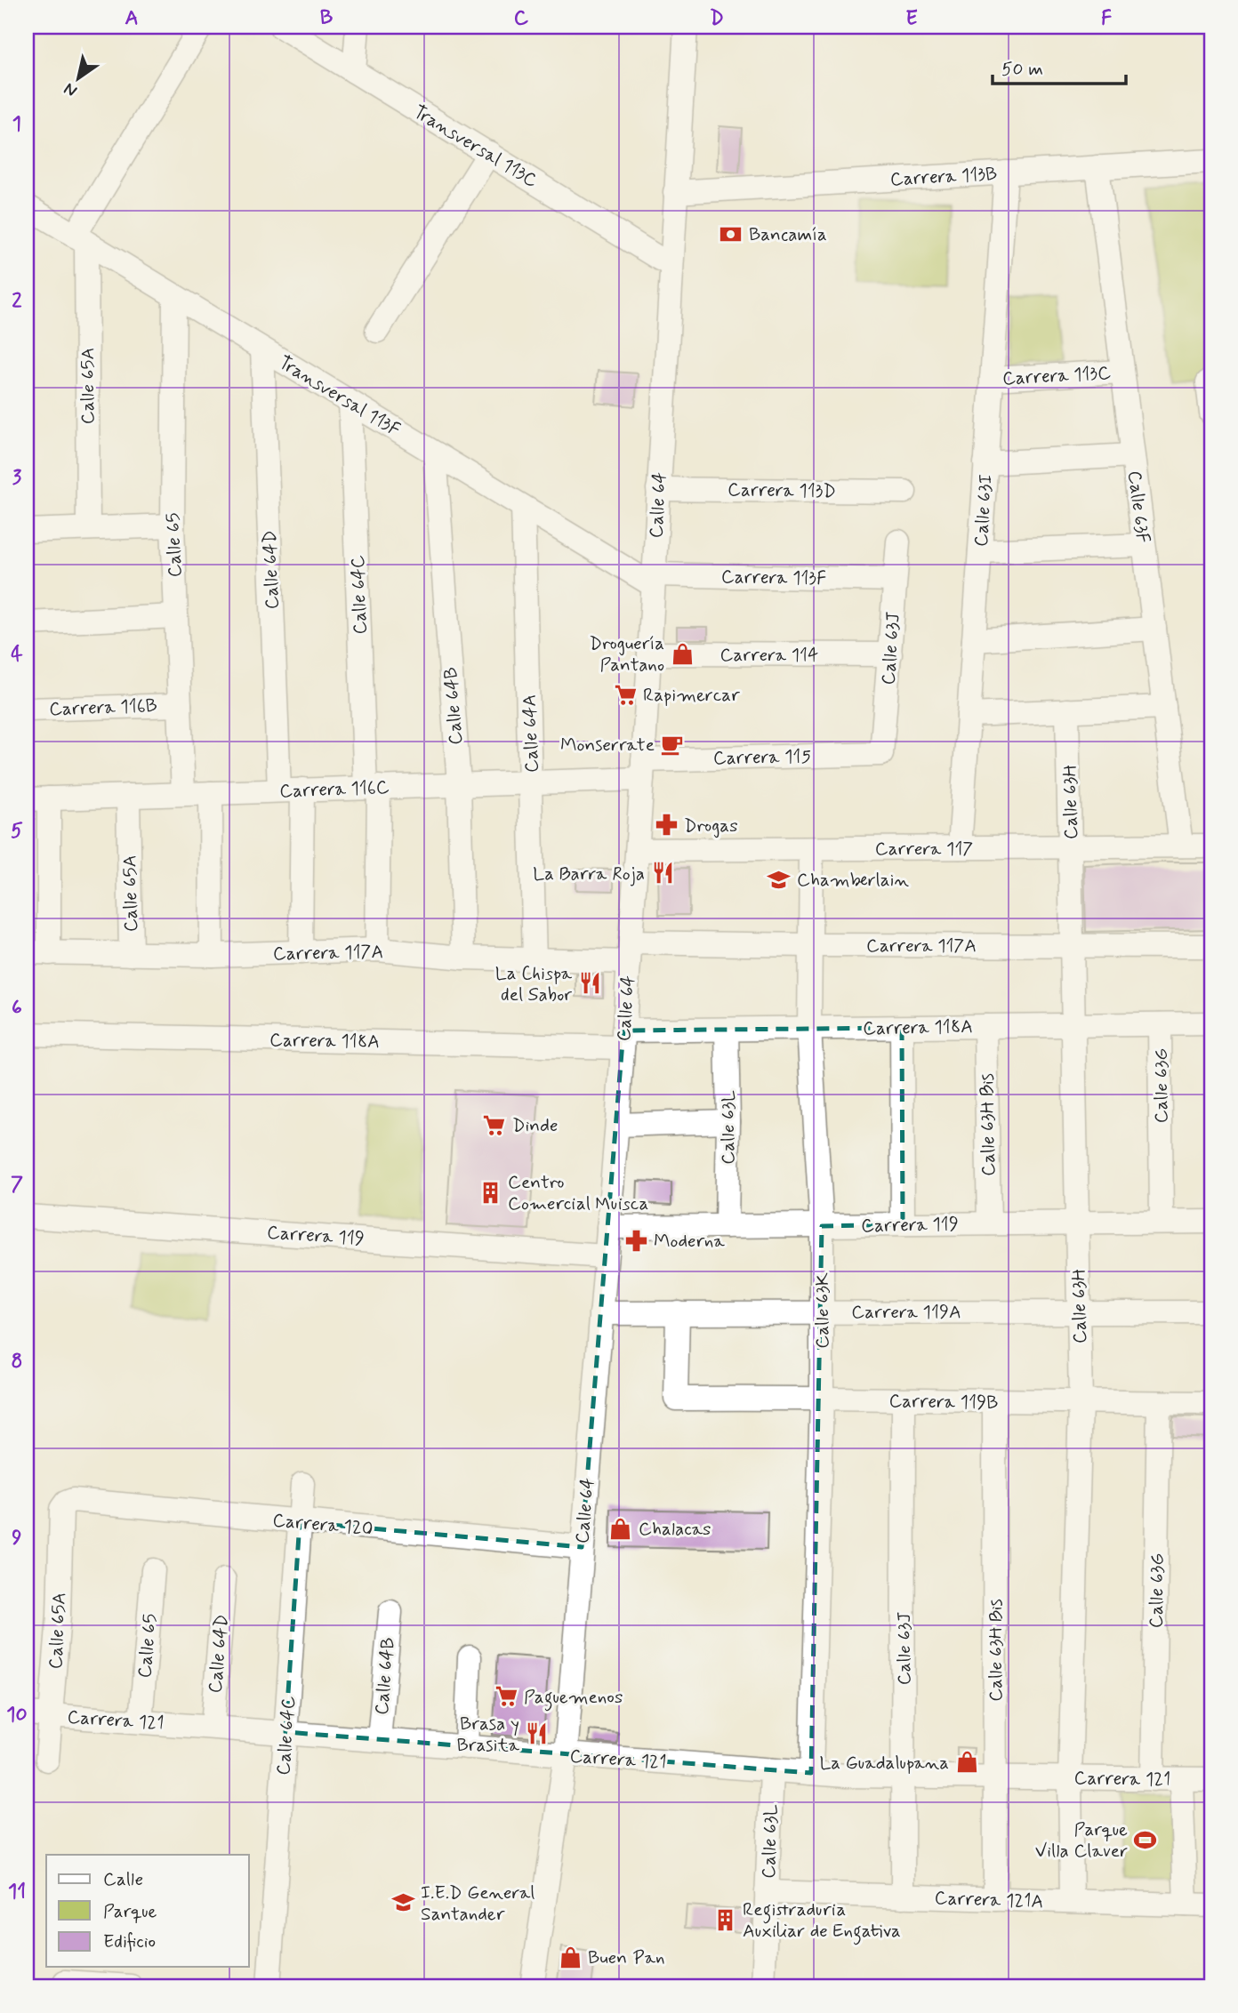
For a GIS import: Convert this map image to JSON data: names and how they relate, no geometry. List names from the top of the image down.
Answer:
{
  "streets": {
    "street": [
      "Transversal 113C",
      "Carrera 113B",
      "Carrera 113C",
      "Calle 65A",
      "Transversal 113F",
      "Carrera 113D",
      "Calle 64",
      "Calle 63F",
      "Calle 63I",
      "Calle 65",
      "Calle 64D",
      "Carrera 113F",
      "Calle 64C",
      "Calle 63J",
      "Carrera 114",
      "Calle 64B",
      "Carrera 116B",
      "Calle 64A",
      "Carrera 115",
      "Carrera 116C",
      "Calle 63H",
      "Carrera 117",
      "Carrera 117A",
      "Carrera 118A",
      "Calle 63G",
      "Calle 63H Bis",
      "Calle 63L",
      "Carrera 119",
      "Calle 63K",
      "Carrera 119A",
      "Carrera 119B",
      "Carrera 120",
      "Carrera 121",
      "Carrera 121A"
    ]
  },
  "crossings": [
    ["Transversal 113C", "Calle 64"],
    ["Carrera 113B", "Calle 64"],
    ["Carrera 113B", "Calle 63F"],
    ["Carrera 113B", "Calle 63I"],
    ["Carrera 113C", "Calle 63F"],
    ["Carrera 113C", "Calle 63I"],
    ["Calle 65A", "Transversal 113F"],
    ["Calle 65A", "Carrera 116C"],
    ["Calle 65A", "Carrera 117A"],
    ["Calle 65A", "Carrera 120"],
    ["Calle 65A", "Carrera 121"],
    ["Transversal 113F", "Calle 64"],
    ["Transversal 113F", "Calle 65"],
    ["Transversal 113F", "Calle 64D"],
    ["Transversal 113F", "Carrera 113F"],
    ["Transversal 113F", "Calle 64C"],
    ["Transversal 113F", "Calle 64B"],
    ["Transversal 113F", "Calle 64A"],
    ["Carrera 113D", "Calle 64"],
    ["Calle 64", "Carrera 113F"],
    ["Calle 64", "Carrera 114"],
    ["Calle 64", "Carrera 115"],
    ["Calle 64", "Carrera 116C"],
    ["Calle 64", "Carrera 117"],
    ["Calle 64", "Carrera 117A"],
    ["Calle 64", "Carrera 118A"],
    ["Calle 64", "Carrera 119"],
    ["Calle 64", "Carrera 119A"],
    ["Calle 64", "Carrera 120"],
    ["Calle 64", "Carrera 121"],
    ["Calle 63F", "Carrera 117"],
    ["Calle 63I", "Carrera 117"],
    ["Calle 65", "Carrera 116B"],
    ["Calle 65", "Carrera 116C"],
    ["Calle 65", "Carrera 121"],
    ["Calle 64D", "Carrera 116C"],
    ["Calle 64D", "Carrera 121"],
    ["Carrera 113F", "Calle 63J"],
    ["Calle 64C", "Carrera 116C"],
    ["Calle 64C", "Carrera 117A"],
    ["Calle 64C", "Carrera 120"],
    ["Calle 64C", "Carrera 121"],
    ["Calle 63J", "Carrera 114"],
    ["Calle 63J", "Carrera 115"],
    ["Calle 63J", "Carrera 119B"],
    ["Calle 63J", "Carrera 121"],
    ["Calle 63J", "Carrera 121A"],
    ["Calle 64B", "Carrera 116C"],
    ["Calle 64B", "Carrera 117A"],
    ["Calle 64B", "Carrera 121"],
    ["Calle 64A", "Carrera 116C"],
    ["Calle 64A", "Carrera 117A"],
    ["Carrera 115", "Carrera 116C"],
    ["Calle 63H", "Carrera 117"],
    ["Calle 63H", "Carrera 117A"],
    ["Calle 63H", "Carrera 118A"],
    ["Calle 63H", "Carrera 119"],
    ["Calle 63H", "Carrera 119A"],
    ["Calle 63H", "Carrera 119B"],
    ["Calle 63H", "Carrera 121"],
    ["Calle 63H", "Carrera 121A"],
    ["Carrera 117", "Calle 63K"],
    ["Carrera 117A", "Calle 63K"],
    ["Carrera 118A", "Calle 63G"],
    ["Carrera 118A", "Calle 63H Bis"],
    ["Carrera 118A", "Calle 63L"],
    ["Carrera 118A", "Calle 63K"],
    ["Calle 63G", "Carrera 119"],
    ["Calle 63G", "Carrera 119B"],
    ["Calle 63G", "Carrera 121"],
    ["Calle 63H Bis", "Carrera 119"],
    ["Calle 63H Bis", "Carrera 119B"],
    ["Calle 63H Bis", "Carrera 121"],
    ["Calle 63H Bis", "Carrera 121A"],
    ["Calle 63L", "Carrera 119"],
    ["Calle 63L", "Carrera 121"],
    ["Calle 63L", "Carrera 121A"],
    ["Carrera 119", "Calle 63K"],
    ["Calle 63K", "Carrera 119A"],
    ["Calle 63K", "Carrera 119B"],
    ["Calle 63K", "Carrera 121"],
    ["Carrera 119A", "Carrera 119B"]
  ],
  "places": {
    "bank": ["Bancamía"],
    "shop": [
      "Droguería Pantano",
      "Chalacas",
      "La Guadalupana",
      "Buen Pan"
    ],
    "supermarket": ["Rapimercar", "Dinde", "Paguemenos"],
    "cafe": ["Monserrate"],
    "pharmacy": ["Drogas", "Moderna"],
    "restaurant": ["La Barra Roja", "La Chispa del Sabor", "Brasa y Brasita"],
    "school or university": ["Chamberlain", "I.E.D General Santander"],
    "building": ["Centro Comercial Muisca", "Registraduria Auxiliar de Engativa"],
    "sports": ["Parque Villa Claver"]
  },
  "legend": ["Calle", "Parque", "Edificio"],
  "scale_bar": "50 m",
  "north": "bottom left",
  "grid": {
    "columns": [
      "A",
      "B",
      "C",
      "D",
      "E",
      "F"
    ],
    "rows": [
      "1",
      "2",
      "3",
      "4",
      "5",
      "6",
      "7",
      "8",
      "9",
      "10",
      "11"
    ]
  }
}
